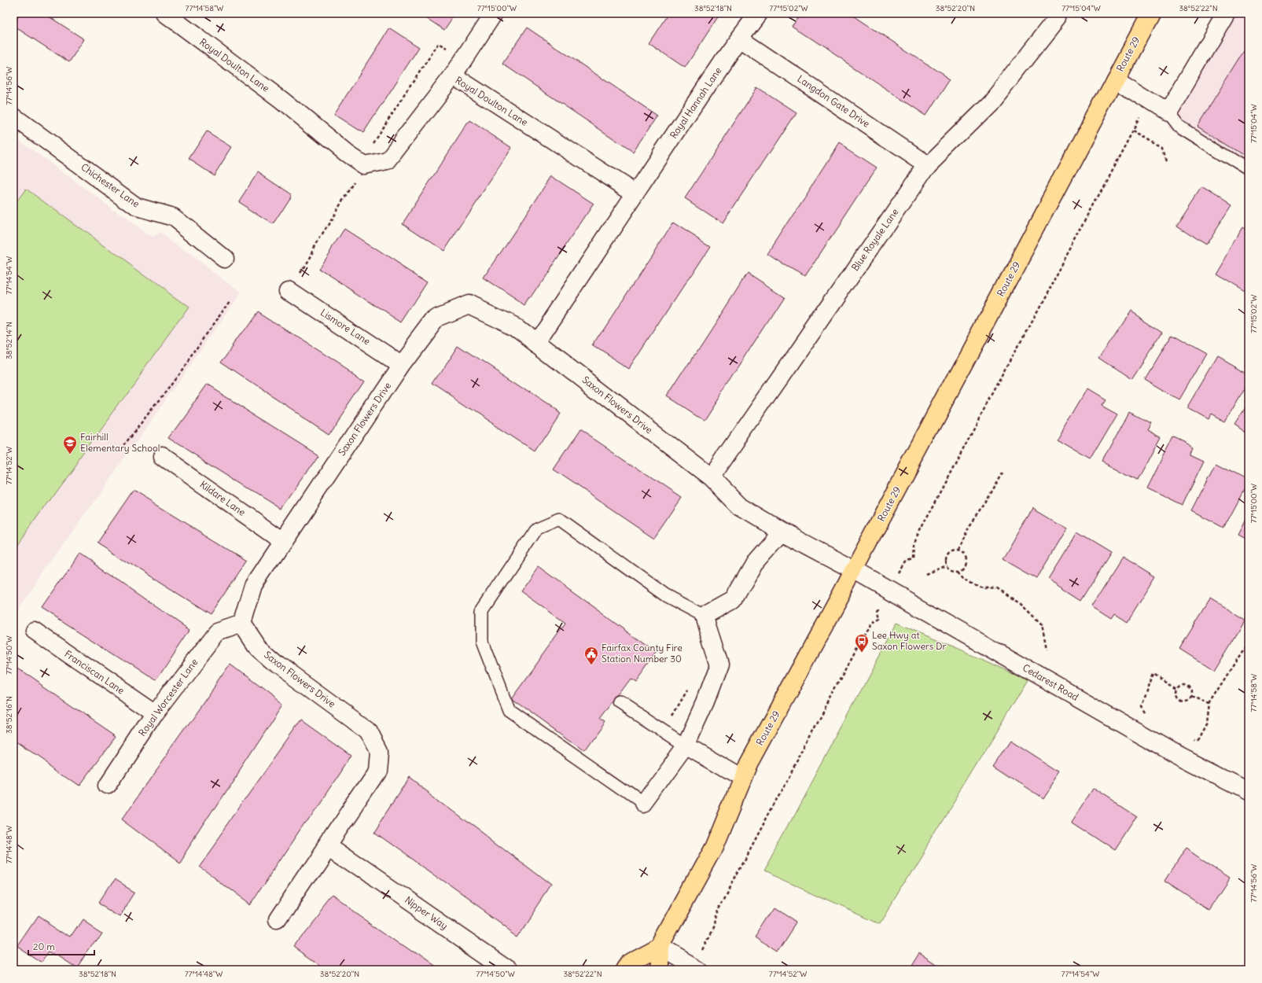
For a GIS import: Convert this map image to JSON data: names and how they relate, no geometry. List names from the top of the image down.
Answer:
{
  "streets": {
    "main road": ["Route 29"],
    "street": [
      "Royal Doulton Lane",
      "Langdon Gate Drive",
      "Royal Hannah Lane",
      "Chichester Lane",
      "Blue Royale Lane",
      "Lismore Lane",
      "Saxon Flowers Drive",
      "Kildare Lane",
      "Franciscan Lane",
      "Cedarest Road",
      "Royal Worcester Lane",
      "Nipper Way"
    ]
  },
  "crossings": [
    ["Route 29", "Saxon Flowers Drive"],
    ["Route 29", "Cedarest Road"],
    ["Royal Doulton Lane", "Royal Hannah Lane"],
    ["Langdon Gate Drive", "Royal Hannah Lane"],
    ["Langdon Gate Drive", "Blue Royale Lane"],
    ["Blue Royale Lane", "Saxon Flowers Drive"],
    ["Lismore Lane", "Saxon Flowers Drive"],
    ["Saxon Flowers Drive", "Kildare Lane"],
    ["Saxon Flowers Drive", "Cedarest Road"],
    ["Saxon Flowers Drive", "Royal Worcester Lane"],
    ["Saxon Flowers Drive", "Nipper Way"],
    ["Franciscan Lane", "Royal Worcester Lane"]
  ],
  "places": {
    "school or university": ["Fairhill Elementary School"],
    "bus stop": ["Lee Hwy at Saxon Flowers Dr"],
    "public building": ["Fairfax County Fire Station Number 30"]
  },
  "scale_bar": "20 m",
  "coordinates": [
    "77°14'58\"W",
    "77°15'00\"W",
    "38°52'18\"N",
    "77°15'02\"W",
    "38°52'20\"N",
    "77°15'04\"W",
    "38°52'22\"N",
    "77°14'56\"W",
    "77°14'54\"W",
    "38°52'14\"N",
    "77°14'52\"W",
    "77°14'50\"W",
    "38°52'16\"N",
    "77°14'48\"W"
  ]
}
